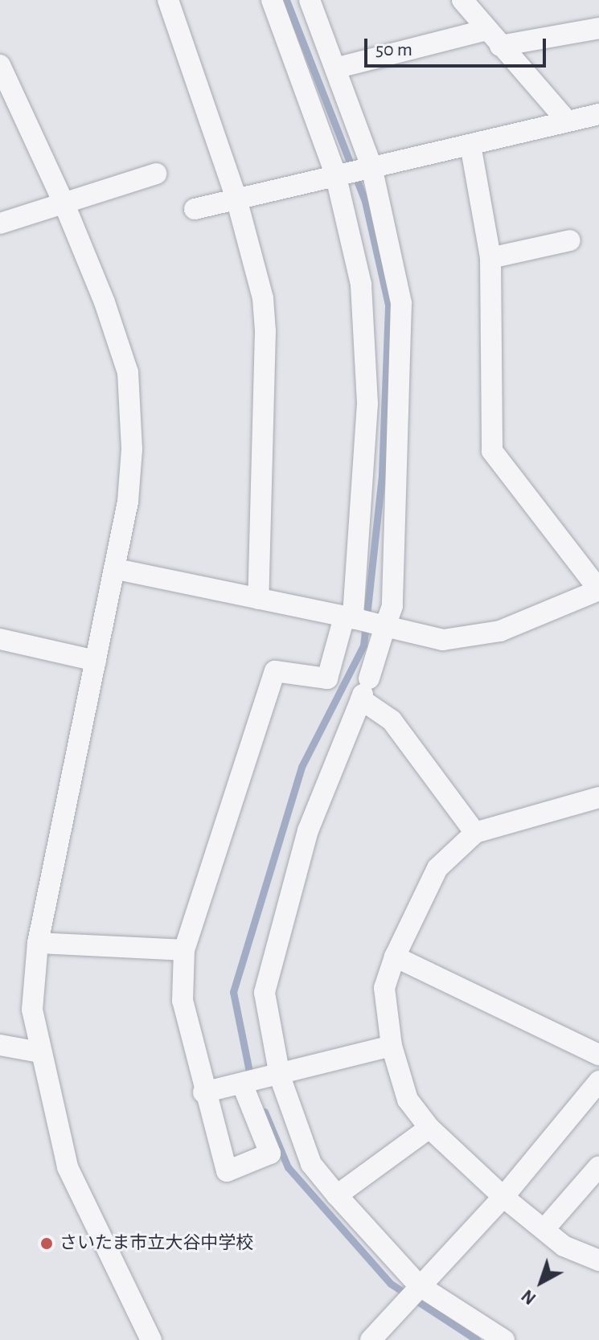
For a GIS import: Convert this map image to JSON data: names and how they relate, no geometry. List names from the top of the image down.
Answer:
{
  "places": ["さいたま市立大谷中学校"],
  "scale_bar": "50 m",
  "north": "bottom left"
}
